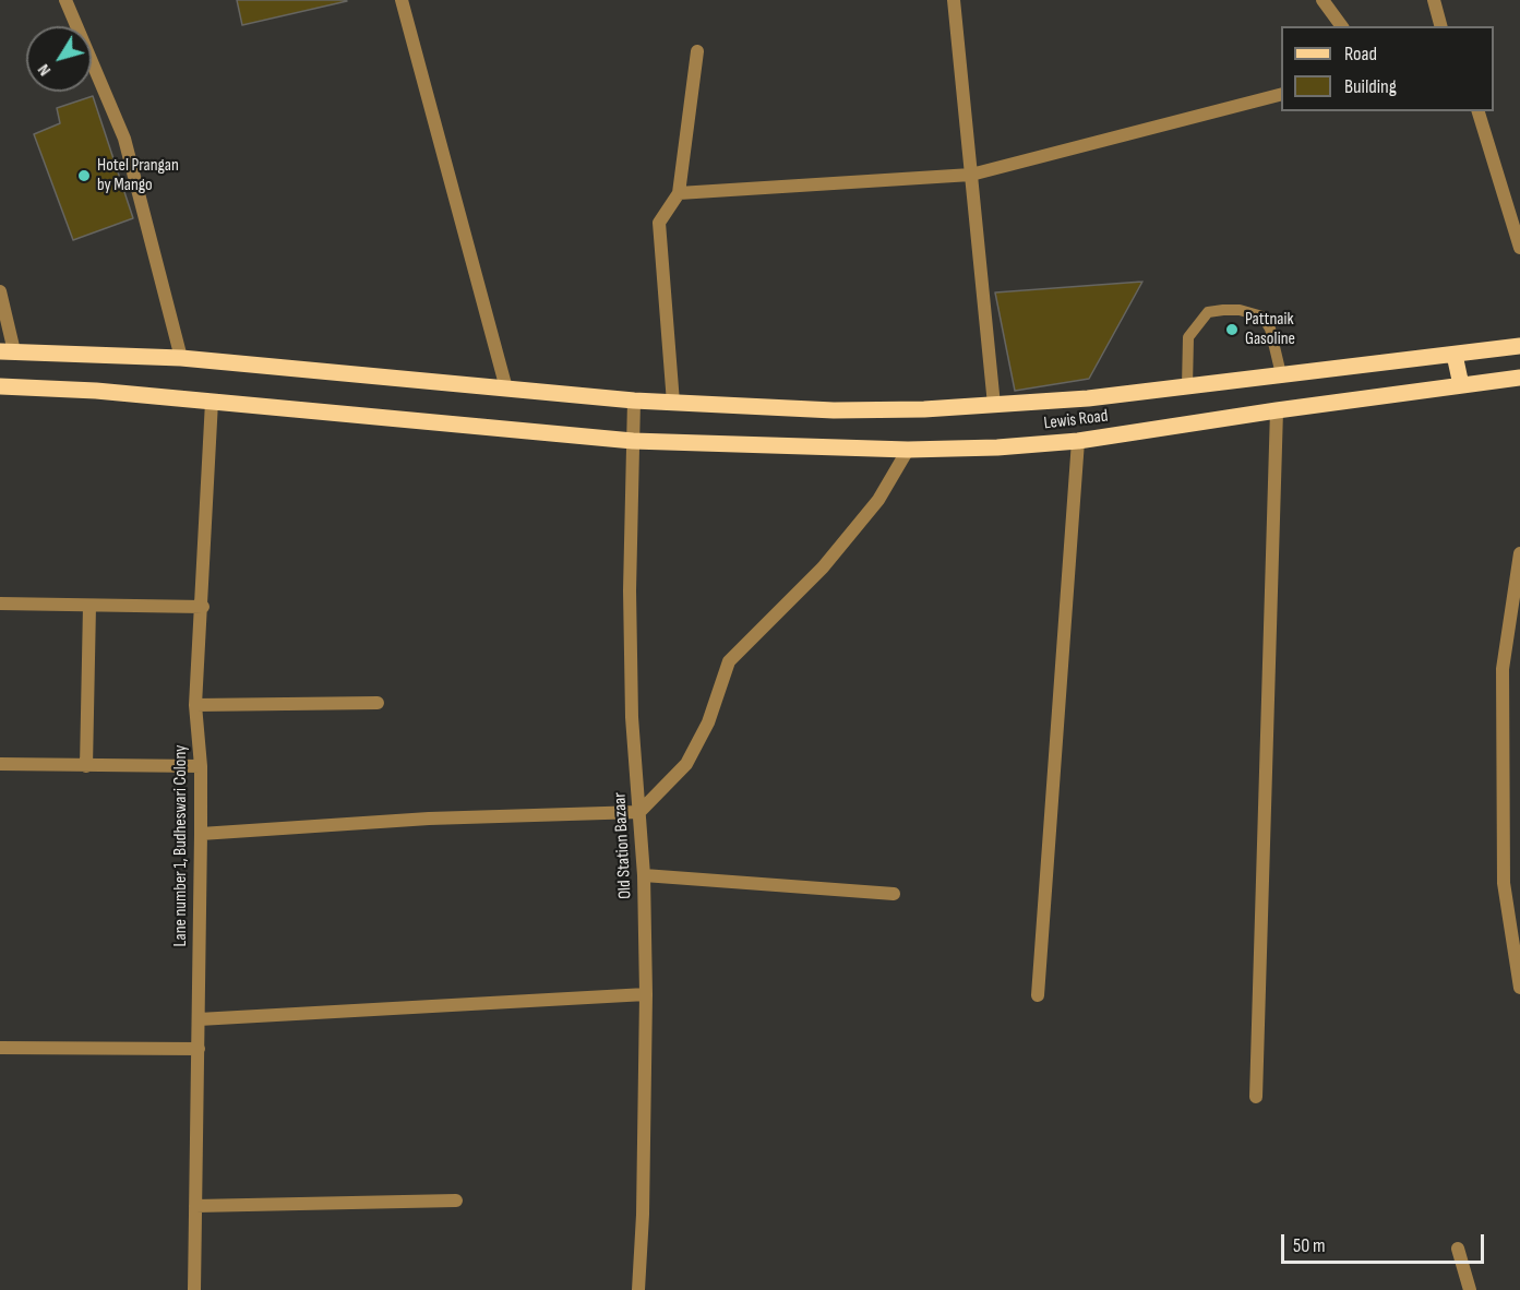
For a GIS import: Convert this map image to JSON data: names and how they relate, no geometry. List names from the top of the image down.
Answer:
{
  "streets": {
    "main road": ["Lewis Road"],
    "street": ["Lane number 1, Budheswari Colony", "Old Station Bazaar"]
  },
  "crossings": [
    ["Lewis Road", "Lane number 1, Budheswari Colony"],
    ["Lewis Road", "Old Station Bazaar"]
  ],
  "places": ["Hotel Prangan by Mango", "Pattnaik Gasoline"],
  "legend": ["Road", "Building"],
  "scale_bar": "50 m",
  "north": "bottom left"
}
